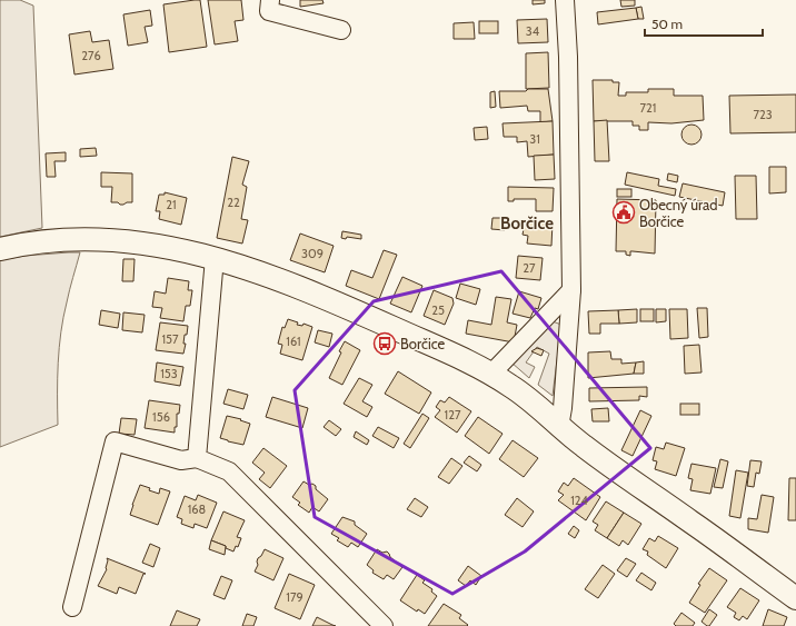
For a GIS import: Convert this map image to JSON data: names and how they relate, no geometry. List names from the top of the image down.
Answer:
{
  "districts": ["Borčice"],
  "places": {
    "public building": ["Obecný úrad Borčice"],
    "bus stop": ["Borčice"]
  },
  "house_numbers": [
    "34",
    "276",
    "721",
    "723",
    "31",
    "22",
    "21",
    "309",
    "27",
    "25",
    "157",
    "161",
    "153",
    "127",
    "156",
    "124",
    "168",
    "179"
  ],
  "scale_bar": "50 m"
}
